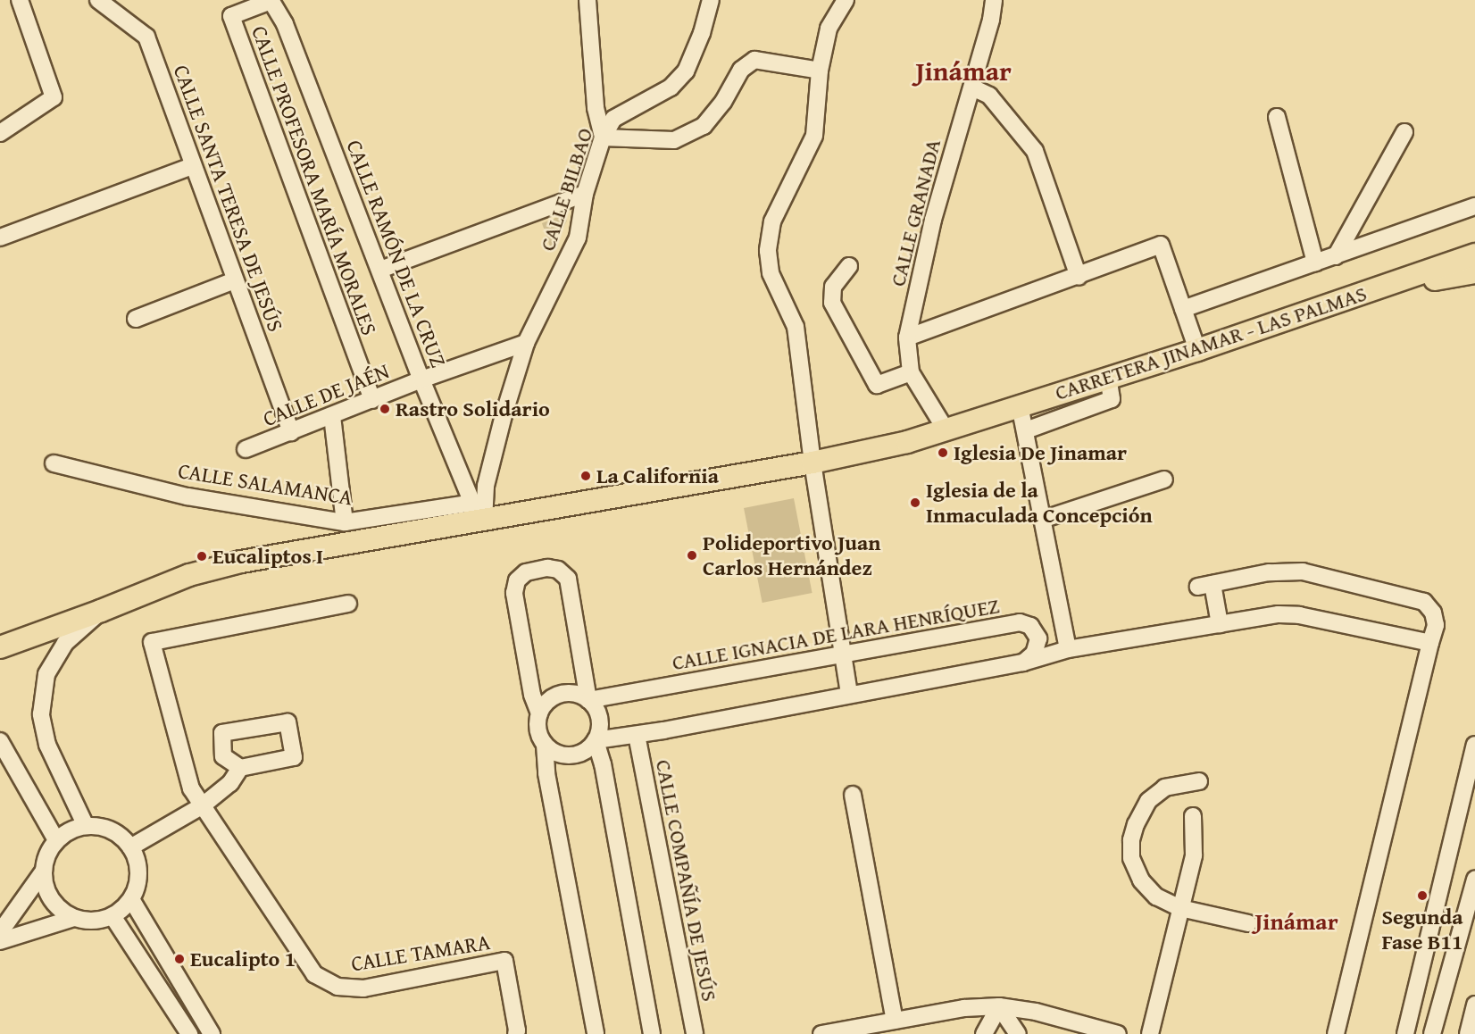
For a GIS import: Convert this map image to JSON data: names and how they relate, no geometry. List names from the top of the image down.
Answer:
{
  "streets": {
    "main road": ["CARRETERA JINAMAR - LAS PALMAS"],
    "street": [
      "CALLE PROFESORA MARÍA MORALES",
      "CALLE BILBAO",
      "CALLE SANTA TERESA DE JESÚS",
      "CALLE GRANADA",
      "CALLE RAMÓN DE LA CRUZ",
      "CALLE DE JAÉN",
      "CALLE SALAMANCA",
      "CALLE IGNACIA DE LARA HENRÍQUEZ",
      "CALLE COMPAÑÍA DE JESÚS",
      "CALLE TAMARA"
    ]
  },
  "crossings": [
    ["CALLE PROFESORA MARÍA MORALES", "CALLE RAMÓN DE LA CRUZ"],
    ["CALLE PROFESORA MARÍA MORALES", "CALLE DE JAÉN"],
    ["CALLE BILBAO", "CALLE RAMÓN DE LA CRUZ"],
    ["CALLE BILBAO", "CARRETERA JINAMAR - LAS PALMAS"],
    ["CALLE BILBAO", "CALLE DE JAÉN"],
    ["CALLE BILBAO", "CALLE SALAMANCA"],
    ["CALLE SANTA TERESA DE JESÚS", "CALLE DE JAÉN"],
    ["CALLE GRANADA", "CARRETERA JINAMAR - LAS PALMAS"],
    ["CALLE RAMÓN DE LA CRUZ", "CARRETERA JINAMAR - LAS PALMAS"],
    ["CALLE RAMÓN DE LA CRUZ", "CALLE DE JAÉN"],
    ["CALLE RAMÓN DE LA CRUZ", "CALLE SALAMANCA"],
    ["CARRETERA JINAMAR - LAS PALMAS", "CALLE SALAMANCA"]
  ],
  "districts": ["Jinámar", "Jinámar"],
  "places": [
    "Rastro Solidario",
    "Iglesia De Jinamar",
    "La California",
    "Iglesia de la Inmaculada Concepción",
    "Polideportivo Juan Carlos Hernández",
    "Eucaliptos I",
    "Segunda Fase B11",
    "Eucalipto 1"
  ]
}
